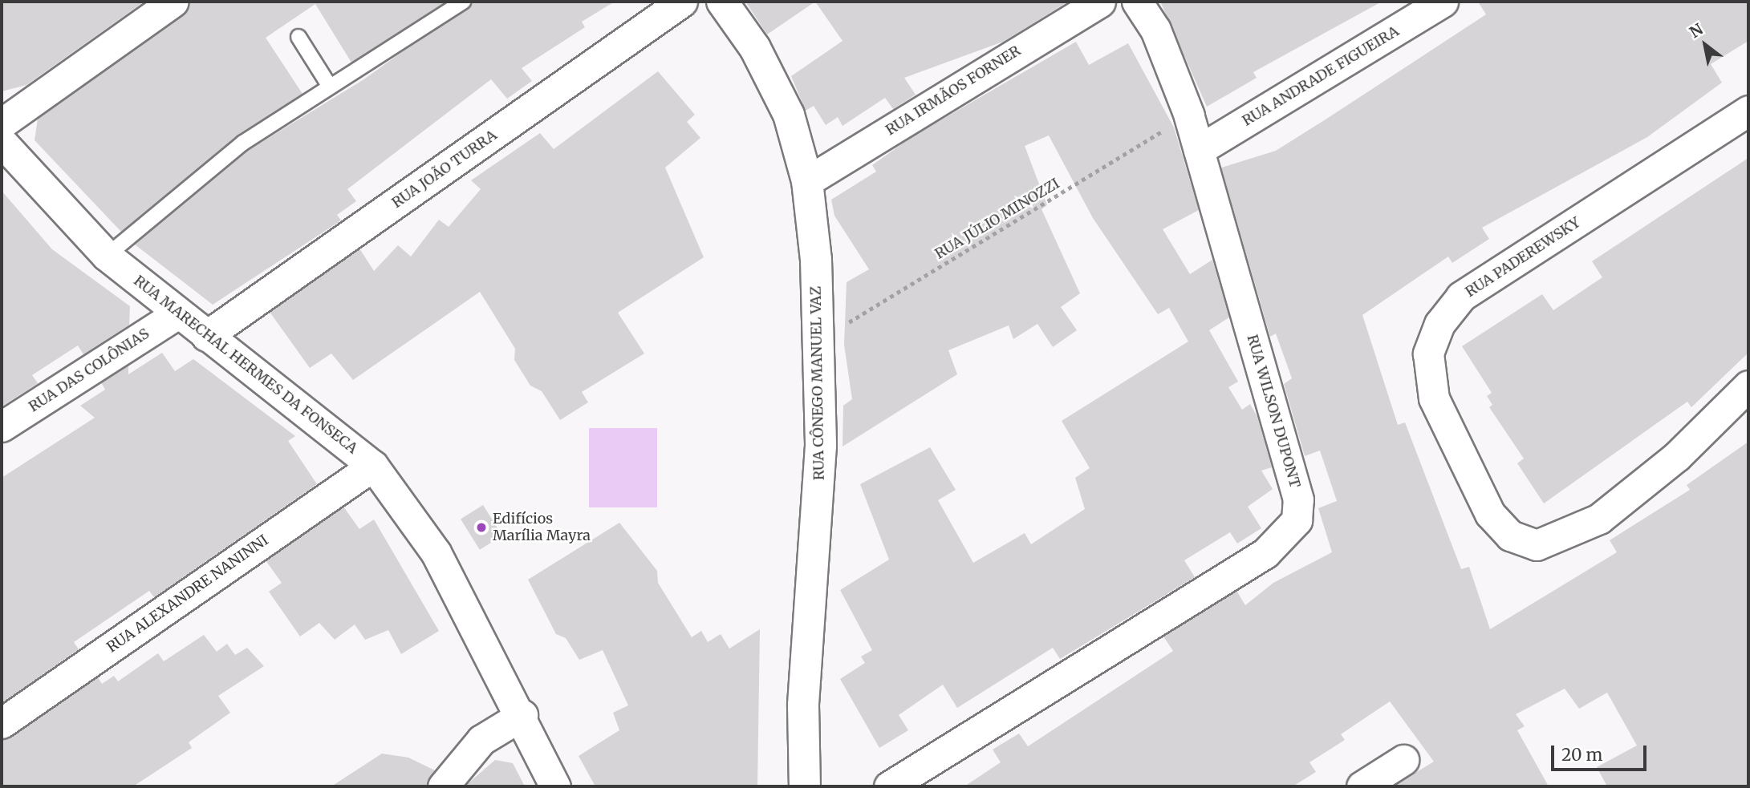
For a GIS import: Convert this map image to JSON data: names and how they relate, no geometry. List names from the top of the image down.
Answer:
{
  "streets": {
    "street": [
      "RUA ANDRADE FIGUEIRA",
      "RUA IRMÃOS FORNER",
      "RUA JOÃO TURRA",
      "RUA PADEREWSKY",
      "RUA MARECHAL HERMES DA FONSECA",
      "RUA DAS COLÔNIAS",
      "RUA CÔNEGO MANUEL VAZ",
      "RUA WILSON DUPONT",
      "RUA ALEXANDRE NANINNI"
    ],
    "path": ["RUA JÚLIO MINOZZI"]
  },
  "crossings": [
    ["RUA ANDRADE FIGUEIRA", "RUA WILSON DUPONT"],
    ["RUA IRMÃOS FORNER", "RUA CÔNEGO MANUEL VAZ"],
    ["RUA JOÃO TURRA", "RUA MARECHAL HERMES DA FONSECA"],
    ["RUA JÚLIO MINOZZI", "RUA CÔNEGO MANUEL VAZ"],
    ["RUA JÚLIO MINOZZI", "RUA WILSON DUPONT"],
    ["RUA MARECHAL HERMES DA FONSECA", "RUA DAS COLÔNIAS"],
    ["RUA MARECHAL HERMES DA FONSECA", "RUA ALEXANDRE NANINNI"]
  ],
  "places": ["Edifícios Marília Mayra"],
  "scale_bar": "20 m",
  "north": "top left"
}
